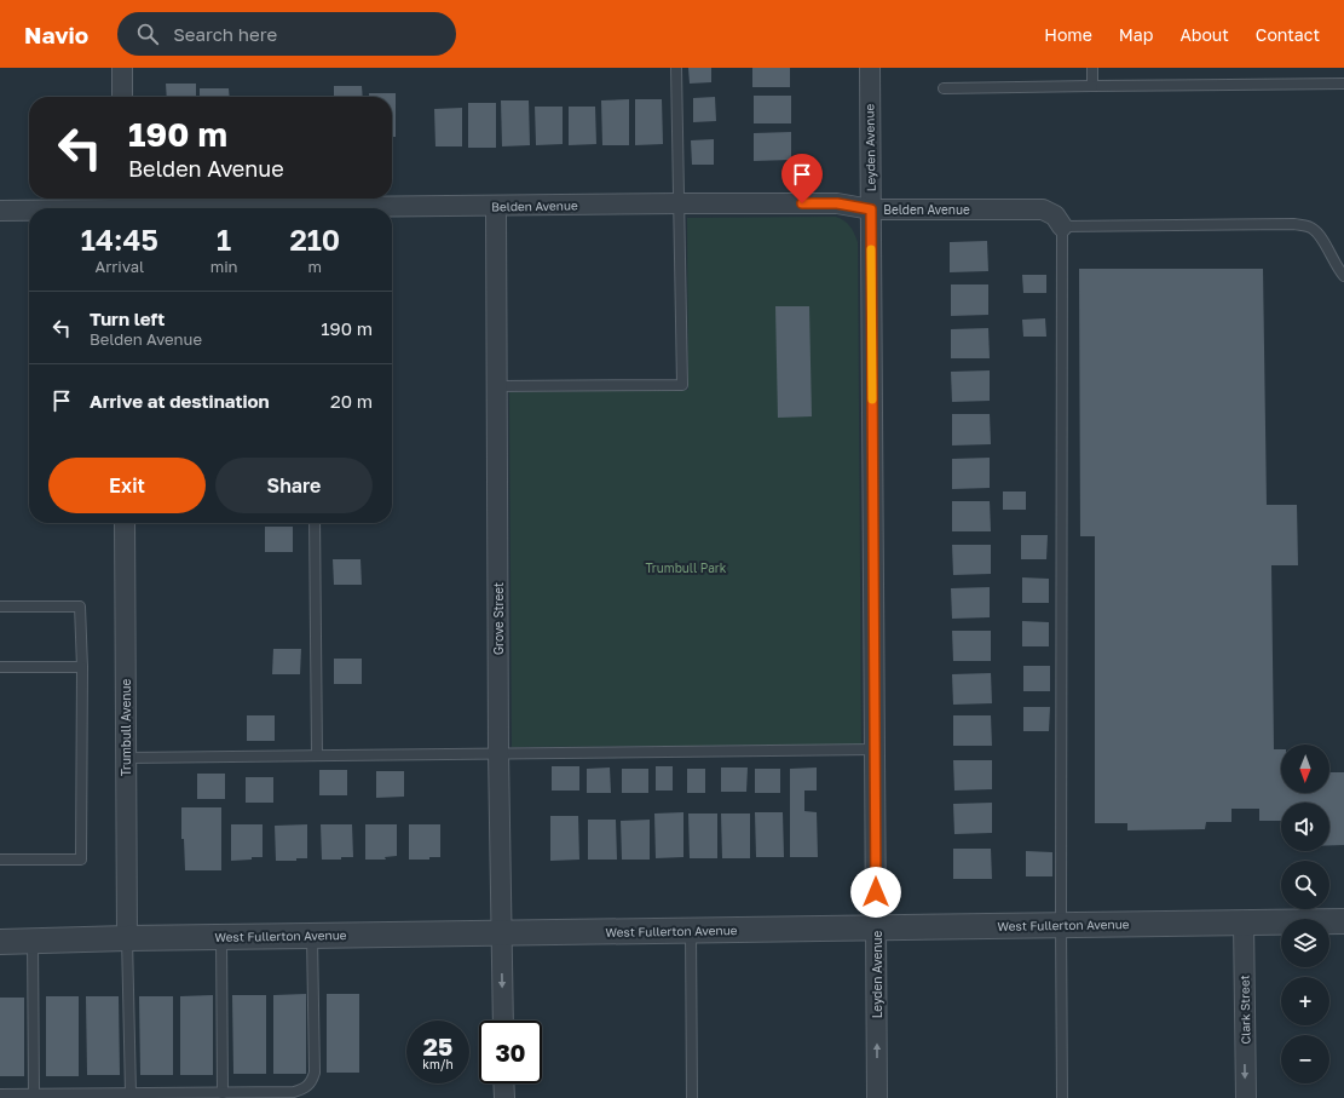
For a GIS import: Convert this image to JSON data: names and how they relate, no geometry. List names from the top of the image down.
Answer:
{
  "streets": {
    "street": [
      "Leyden Avenue",
      "Belden Avenue",
      "Grove Street",
      "Trumbull Avenue",
      "West Fullerton Avenue",
      "Clark Street"
    ]
  },
  "crossings": [
    ["Leyden Avenue", "Belden Avenue"],
    ["Leyden Avenue", "West Fullerton Avenue"],
    ["Belden Avenue", "Grove Street"],
    ["Grove Street", "West Fullerton Avenue"],
    ["Trumbull Avenue", "West Fullerton Avenue"],
    ["West Fullerton Avenue", "Clark Street"]
  ],
  "one_way": ["Clark Street"],
  "parks": ["Trumbull Park"],
  "north": "bottom",
  "page": {
    "header": "Navio",
    "search": "Search here",
    "nav": [
      "Home",
      "Map",
      "About",
      "Contact"
    ],
    "turn": ["190 m", "Belden Avenue"],
    "eta": [
      "14:45",
      "Arrival",
      "1",
      "min",
      "210",
      "m"
    ],
    "list": [
      {
        "name": "Turn left",
        "note": "Belden Avenue",
        "value": "190 m"
      },
      {
        "name": "Arrive at destination",
        "value": "20 m"
      }
    ],
    "buttons": ["Exit", "Share"],
    "map_buttons": ["+", "−"],
    "speed": "25 km/h",
    "limit": "30"
  }
}
